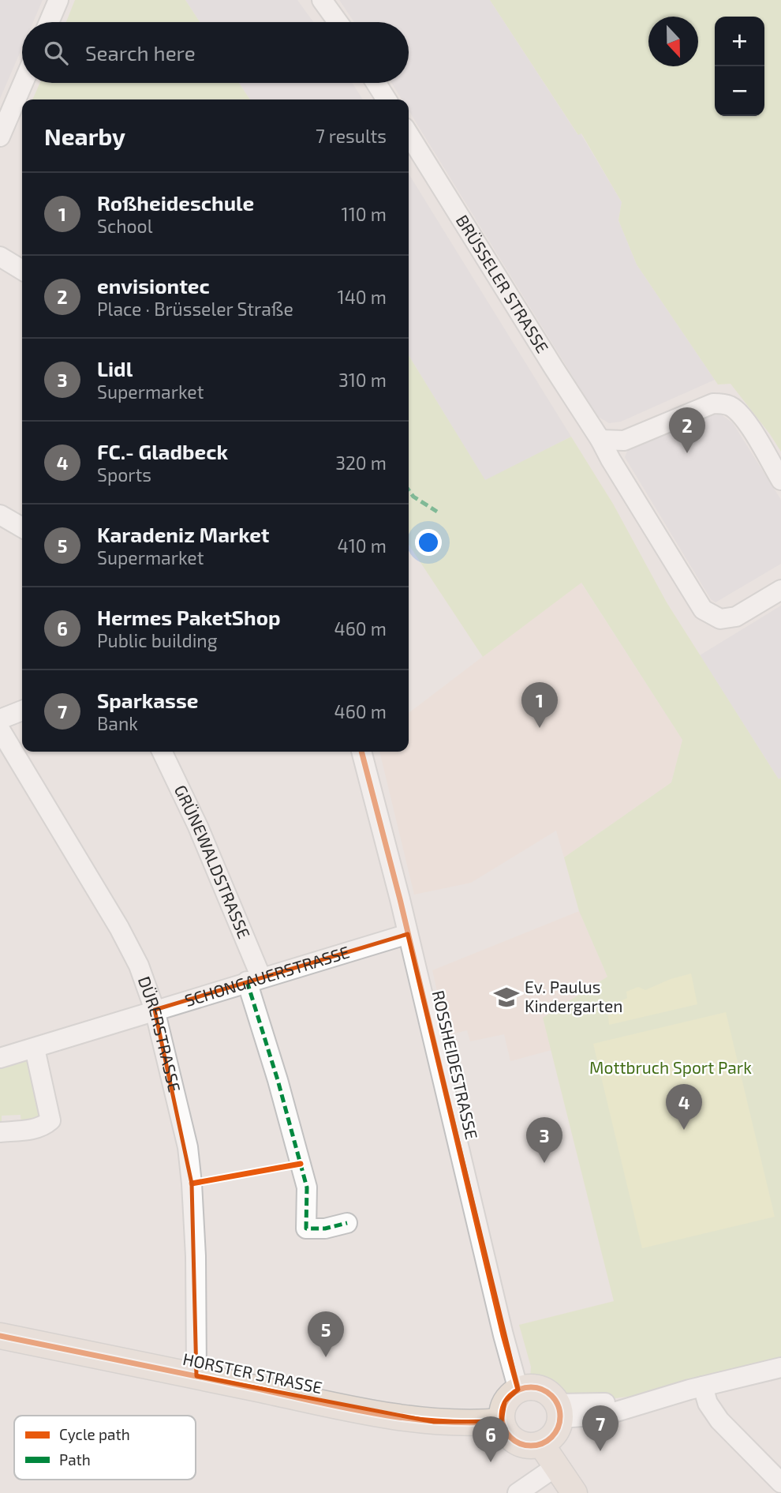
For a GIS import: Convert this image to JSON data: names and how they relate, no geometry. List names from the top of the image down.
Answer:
{
  "streets": {
    "main road": ["HORSTER STRASSE"],
    "street": [
      "BRÜSSELER STRASSE",
      "GRÜNEWALDSTRASSE",
      "SCHONGAUERSTRASSE",
      "DÜRERSTRASSE",
      "ROSSHEIDESTRASSE"
    ]
  },
  "crossings": [
    ["GRÜNEWALDSTRASSE", "SCHONGAUERSTRASSE"],
    ["SCHONGAUERSTRASSE", "DÜRERSTRASSE"],
    ["SCHONGAUERSTRASSE", "ROSSHEIDESTRASSE"],
    ["DÜRERSTRASSE", "HORSTER STRASSE"],
    ["ROSSHEIDESTRASSE", "HORSTER STRASSE"]
  ],
  "parks": ["Mottbruch Sport Park"],
  "places": {
    "school or university": ["Ev. Paulus Kindergarten"]
  },
  "legend": ["Cycle path", "Path"],
  "north": "bottom",
  "page": {
    "map_buttons": ["+", "−"],
    "search": "Search here",
    "heading": ["Nearby", "7 results"],
    "list": [
      {
        "mark": "1",
        "name": "Roßheideschule",
        "note": "School",
        "value": "110 m"
      },
      {
        "mark": "2",
        "name": "envisiontec",
        "note": "Place · Brüsseler Straße",
        "value": "140 m"
      },
      {
        "mark": "3",
        "name": "Lidl",
        "note": "Supermarket",
        "value": "310 m"
      },
      {
        "mark": "4",
        "name": "FC.- Gladbeck",
        "note": "Sports",
        "value": "320 m"
      },
      {
        "mark": "5",
        "name": "Karadeniz Market",
        "note": "Supermarket",
        "value": "410 m"
      },
      {
        "mark": "6",
        "name": "Hermes PaketShop",
        "note": "Public building",
        "value": "460 m"
      },
      {
        "mark": "7",
        "name": "Sparkasse",
        "note": "Bank",
        "value": "460 m"
      }
    ],
    "pins": [
      "2",
      "1",
      "4",
      "3",
      "5",
      "7",
      "6"
    ]
  }
}
